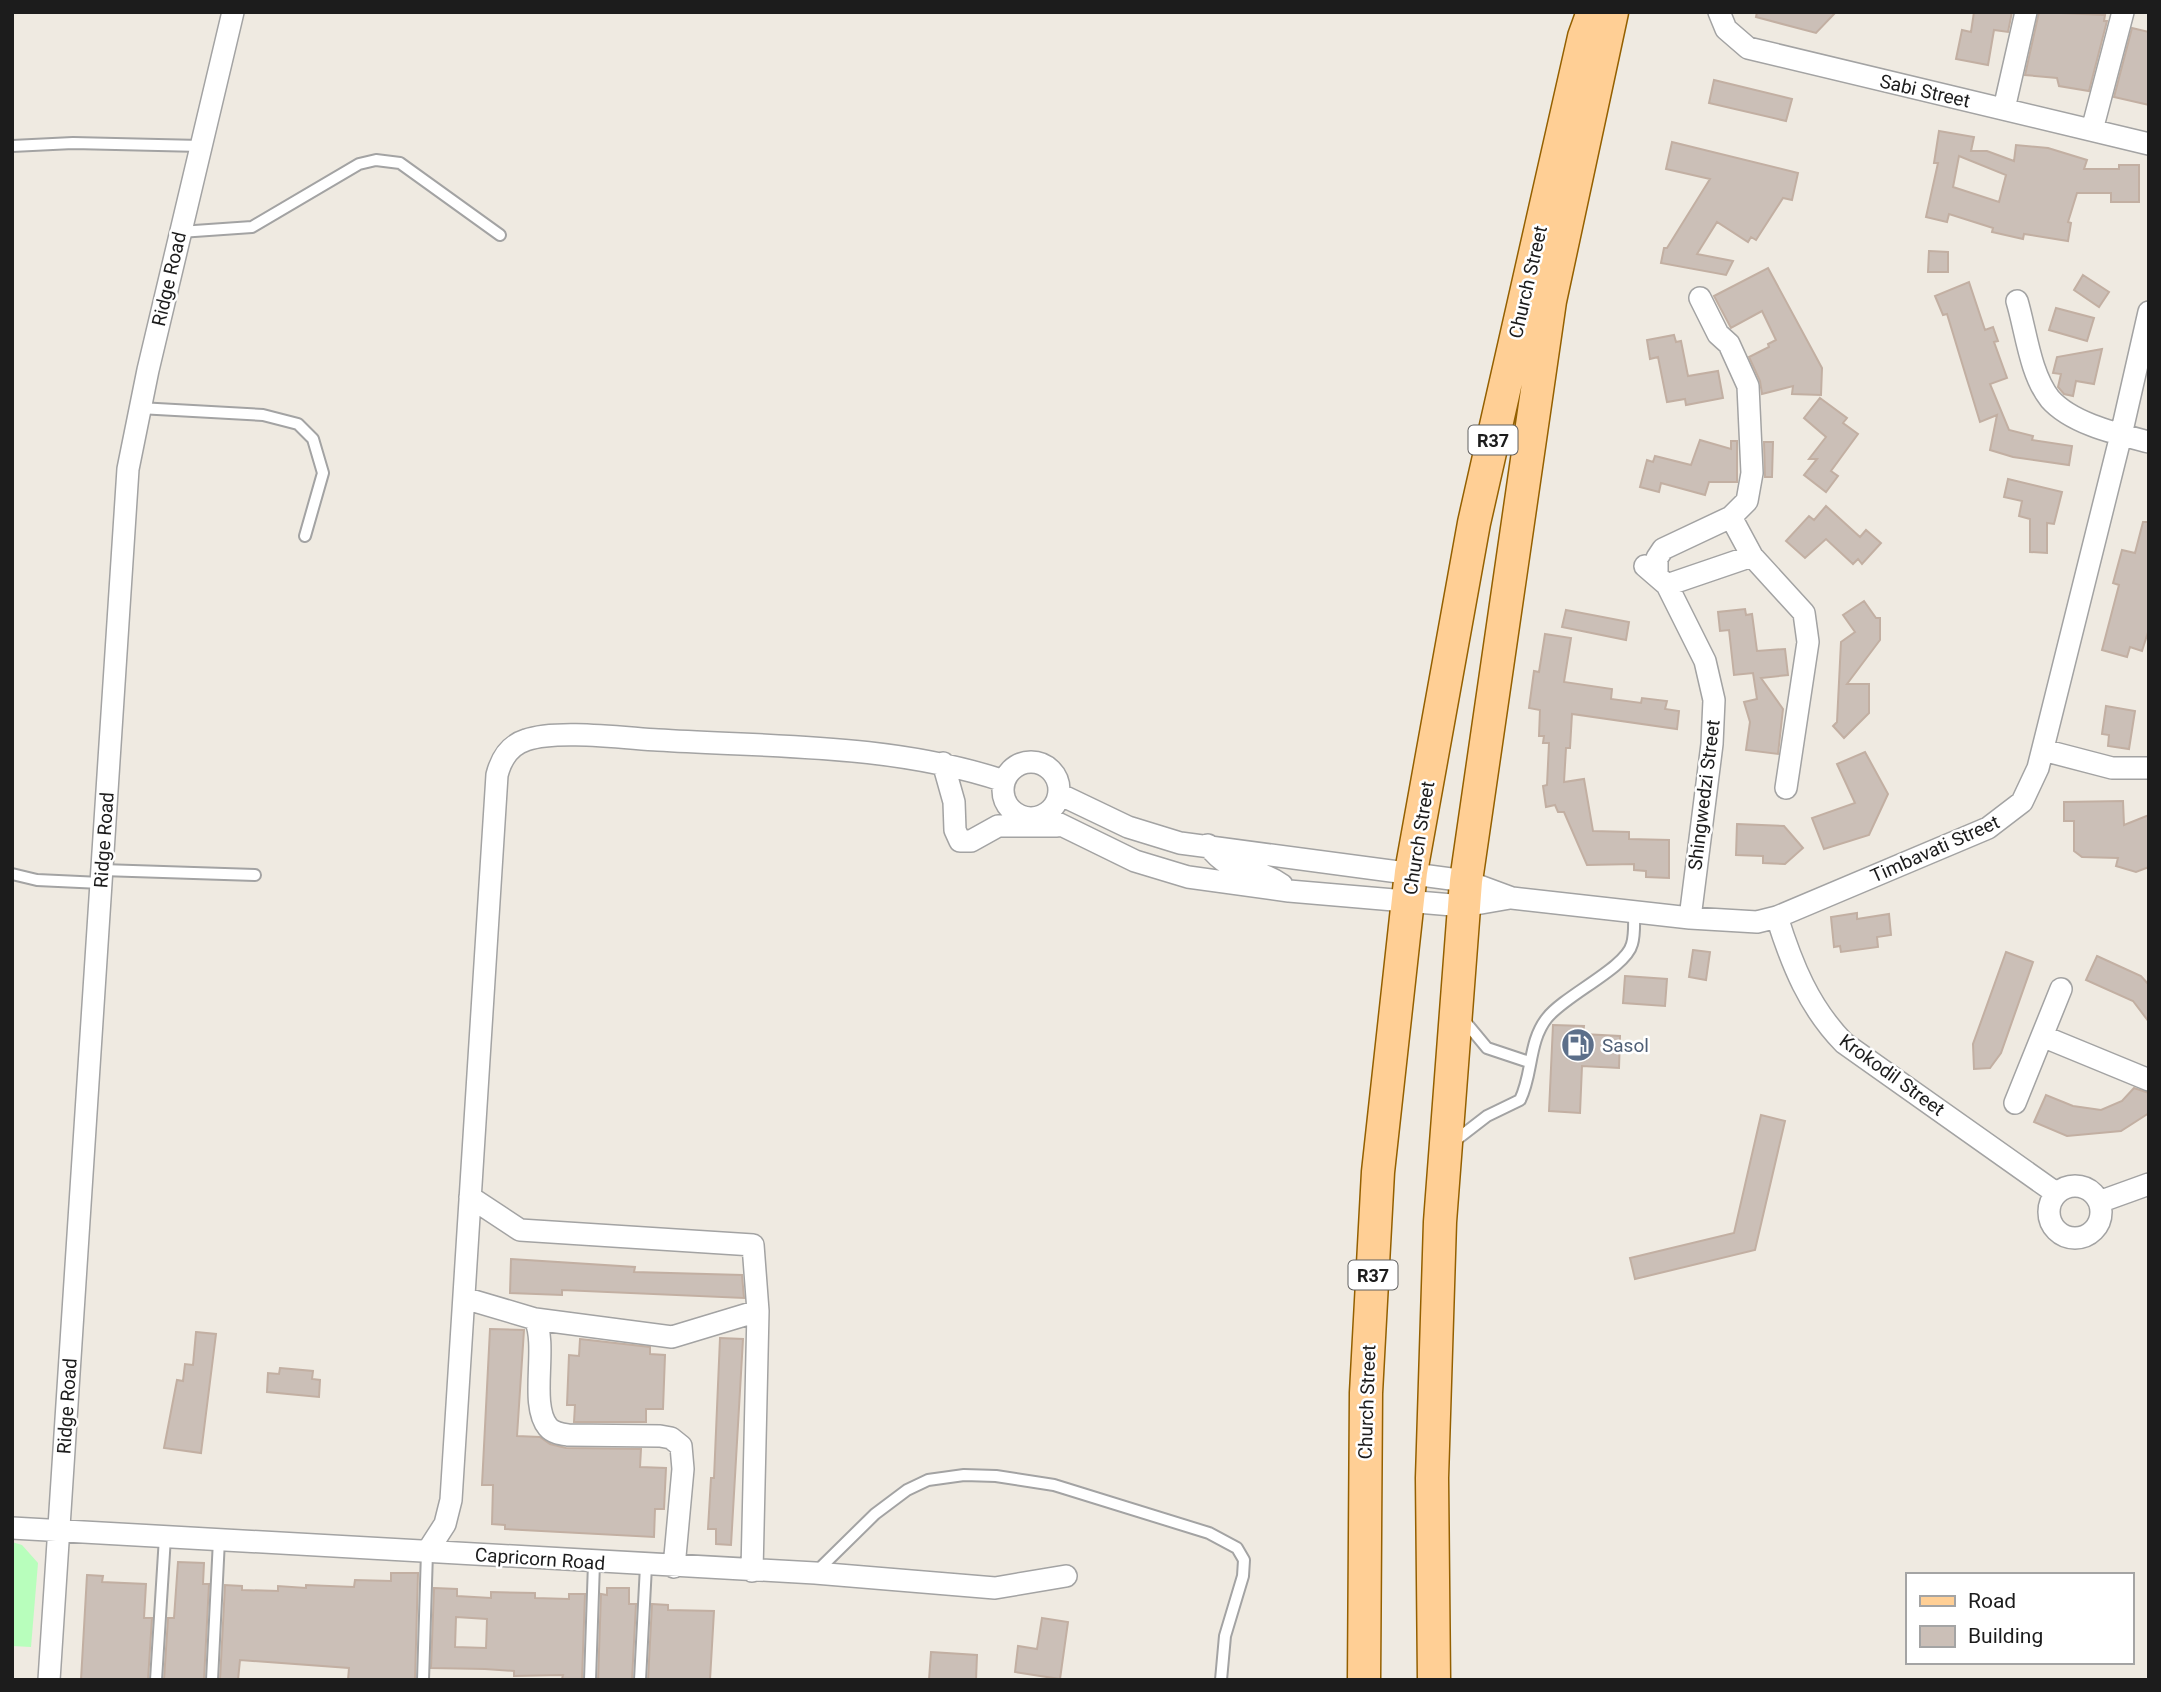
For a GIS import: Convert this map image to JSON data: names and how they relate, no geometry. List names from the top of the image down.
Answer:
{
  "streets": {
    "main road": ["Church Street", "R37"],
    "street": [
      "Sabi Street",
      "Ridge Road",
      "Shingwedzi Street",
      "Timbavati Street",
      "Krokodil Street",
      "Capricorn Road"
    ]
  },
  "crossings": [
    ["Ridge Road", "Capricorn Road"],
    ["Church Street", "Timbavati Street"],
    ["Shingwedzi Street", "Timbavati Street"],
    ["Timbavati Street", "Krokodil Street"]
  ],
  "places": {
    "fuel station": ["Sasol"]
  },
  "legend": ["Road", "Building"]
}
